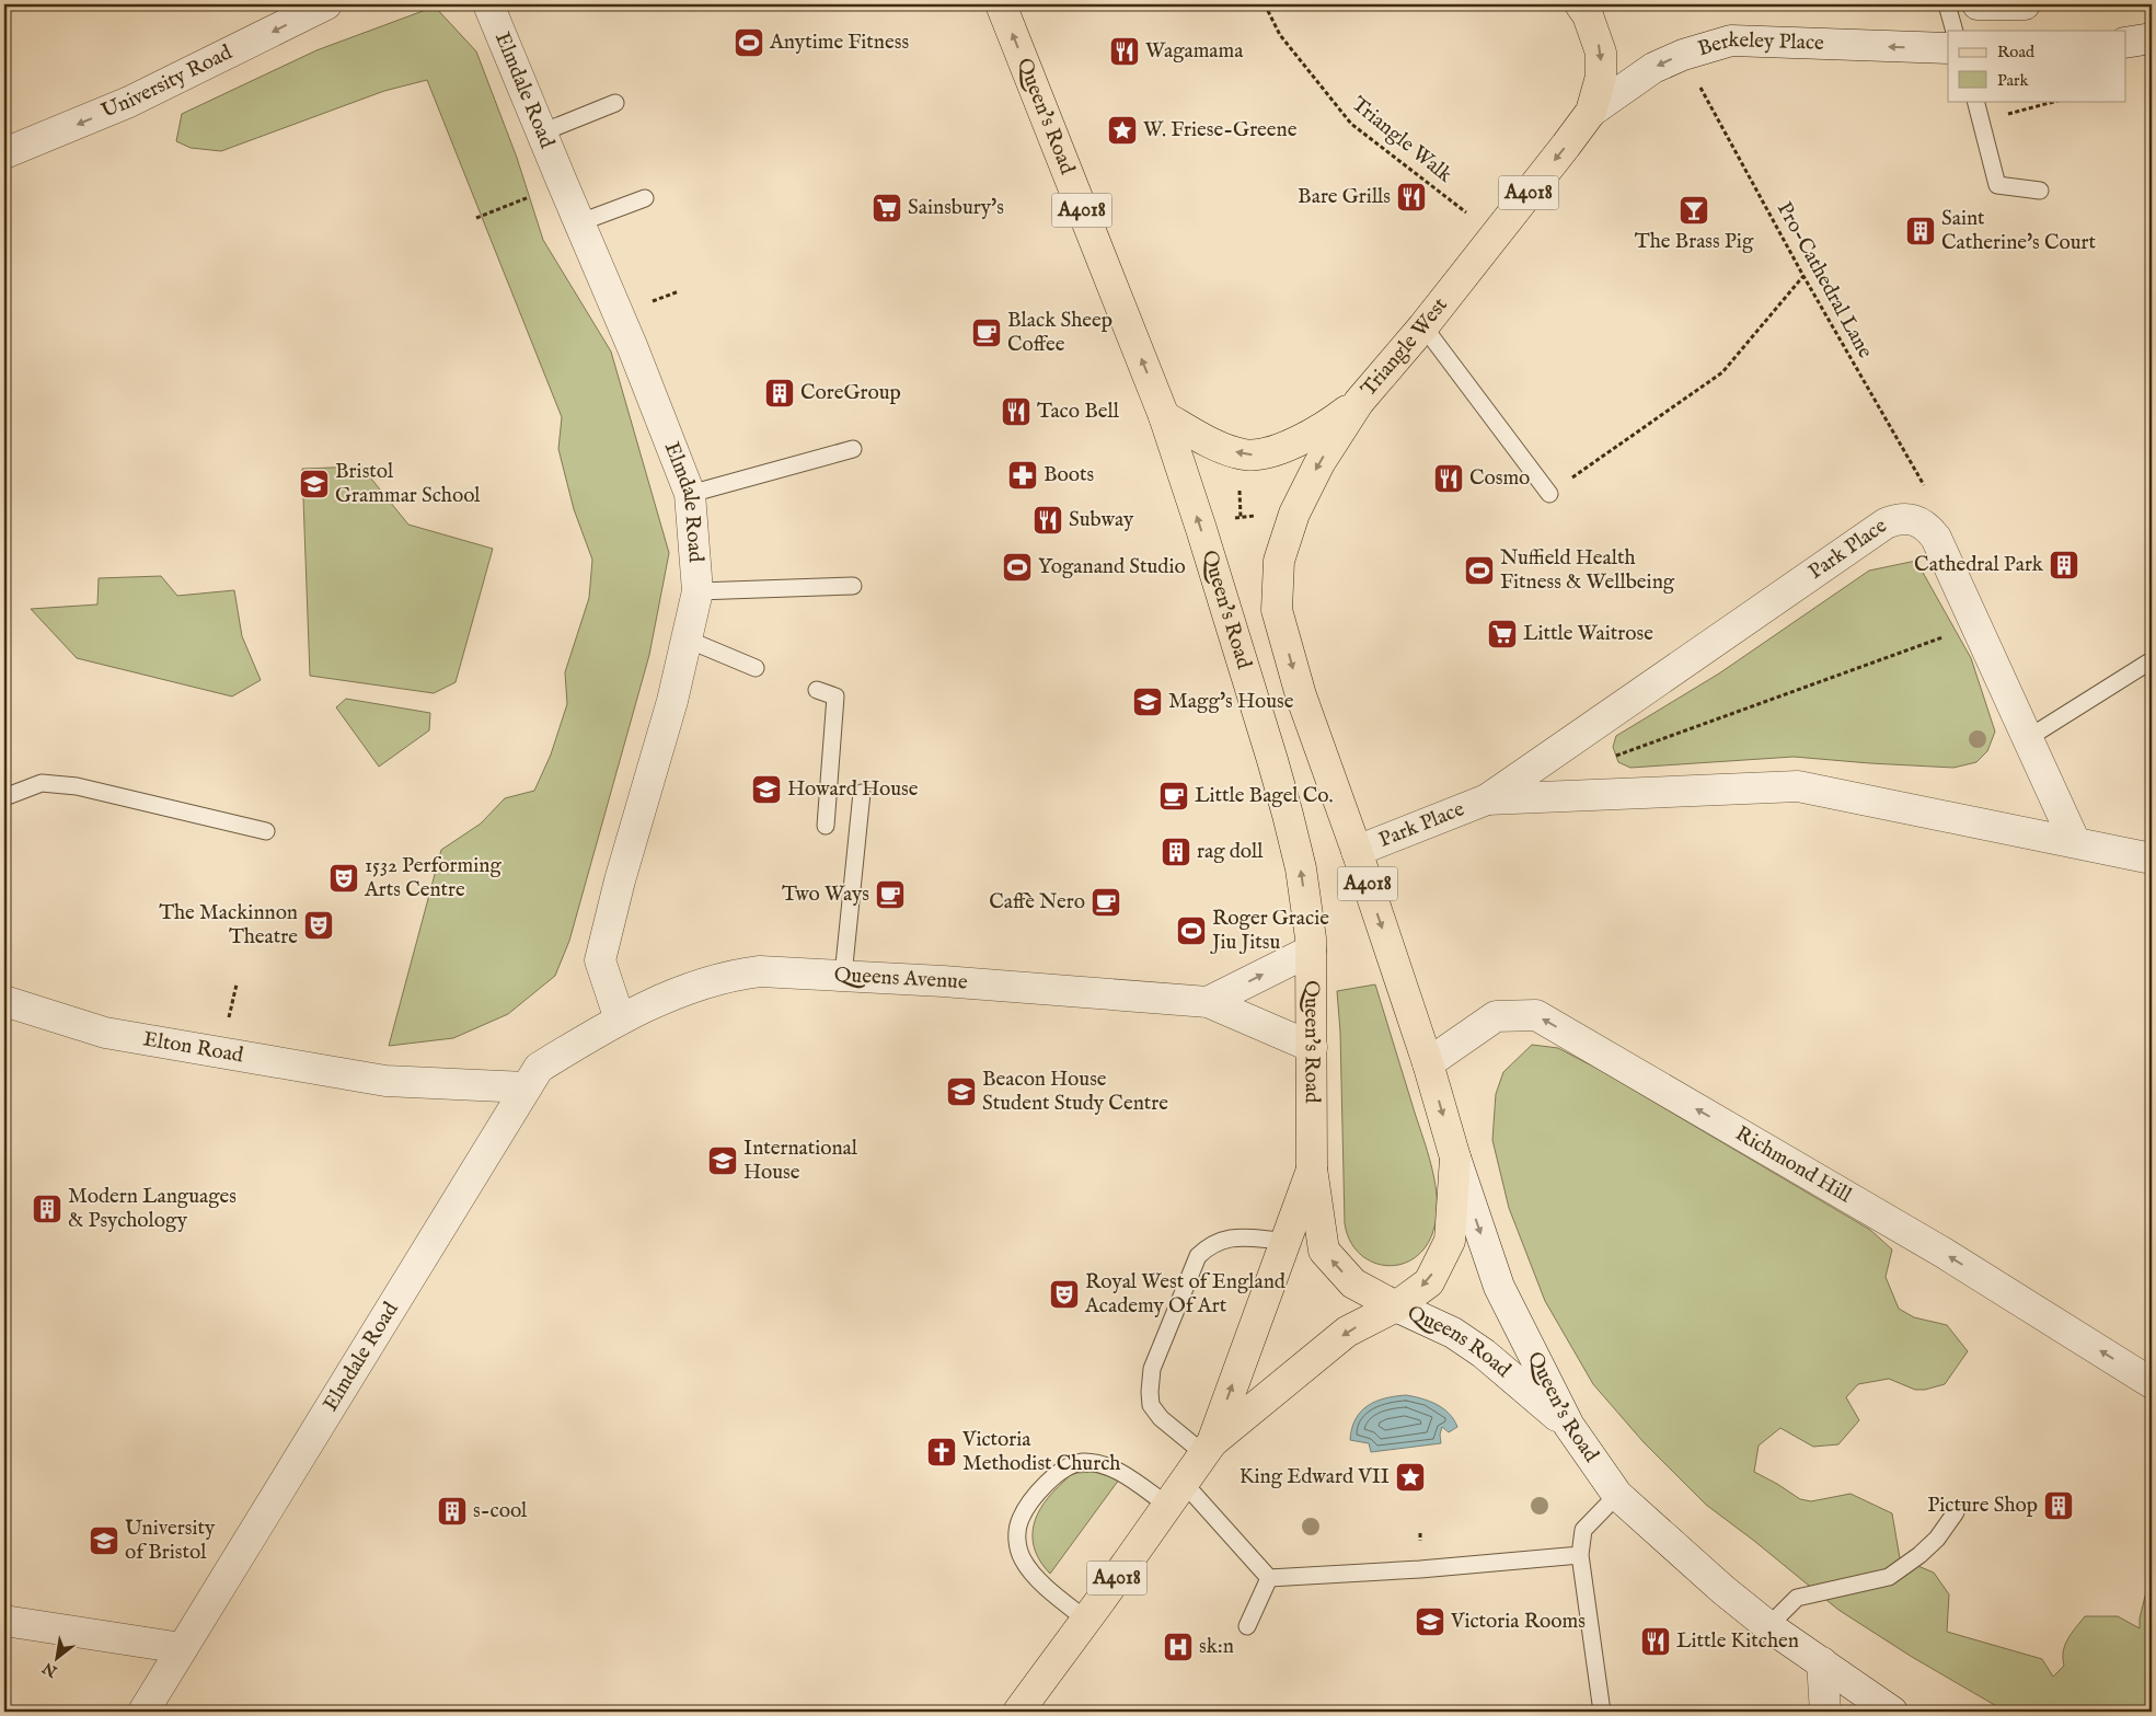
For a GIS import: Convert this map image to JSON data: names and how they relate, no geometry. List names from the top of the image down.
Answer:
{
  "streets": {
    "main road": ["Queen's Road", "A4018", "Triangle West"],
    "street": [
      "Berkeley Place",
      "University Road",
      "Elmdale Road",
      "Park Place",
      "Queens Avenue",
      "Elton Road",
      "Richmond Hill",
      "Queens Road"
    ],
    "path": ["Triangle Walk", "Pro-Cathedral Lane"]
  },
  "crossings": [
    ["Berkeley Place", "A4018"],
    ["Berkeley Place", "Pro-Cathedral Lane"],
    ["Berkeley Place", "Triangle West"],
    ["Elmdale Road", "Queens Avenue"],
    ["Elmdale Road", "Elton Road"],
    ["Queen's Road", "A4018"],
    ["Queen's Road", "Triangle West"],
    ["Queen's Road", "Park Place"],
    ["Queen's Road", "Richmond Hill"],
    ["Queen's Road", "Queens Road"],
    ["Triangle Walk", "Triangle West"],
    ["A4018", "Triangle West"],
    ["A4018", "Queens Road"],
    ["Pro-Cathedral Lane", "Park Place"]
  ],
  "one_way": [
    "Berkeley Place",
    "University Road",
    "Triangle West",
    "Richmond Hill"
  ],
  "places": {
    "sports": [
      "Anytime Fitness",
      "Yoganand Studio",
      "Nuffield Health Fitness & Wellbeing",
      "Roger Gracie Jiu Jitsu"
    ],
    "restaurant": [
      "Wagamama",
      "Bare Grills",
      "Taco Bell",
      "Cosmo",
      "Subway",
      "Little Kitchen"
    ],
    "place": ["W. Friese-Greene", "King Edward VII"],
    "supermarket": ["Sainsbury's", "Little Waitrose"],
    "bar": ["The Brass Pig"],
    "building": [
      "Saint Catherine's Court",
      "CoreGroup",
      "Cathedral Park",
      "rag doll",
      "Modern Languages & Psychology",
      "Picture Shop",
      "s-cool"
    ],
    "cafe": [
      "Black Sheep Coffee",
      "Little Bagel Co.",
      "Two Ways",
      "Caffè Nero"
    ],
    "pharmacy": ["Boots"],
    "school or university": [
      "Bristol Grammar School",
      "Magg's House",
      "Howard House",
      "Beacon House Student Study Centre",
      "International House",
      "University of Bristol",
      "Victoria Rooms"
    ],
    "theatre": ["1532 Performing Arts Centre", "The Mackinnon Theatre", "Royal West of England Academy Of Art"],
    "church": ["Victoria Methodist Church"],
    "hospital": ["sk:n"]
  },
  "legend": ["Road", "Park"],
  "north": "bottom left"
}
